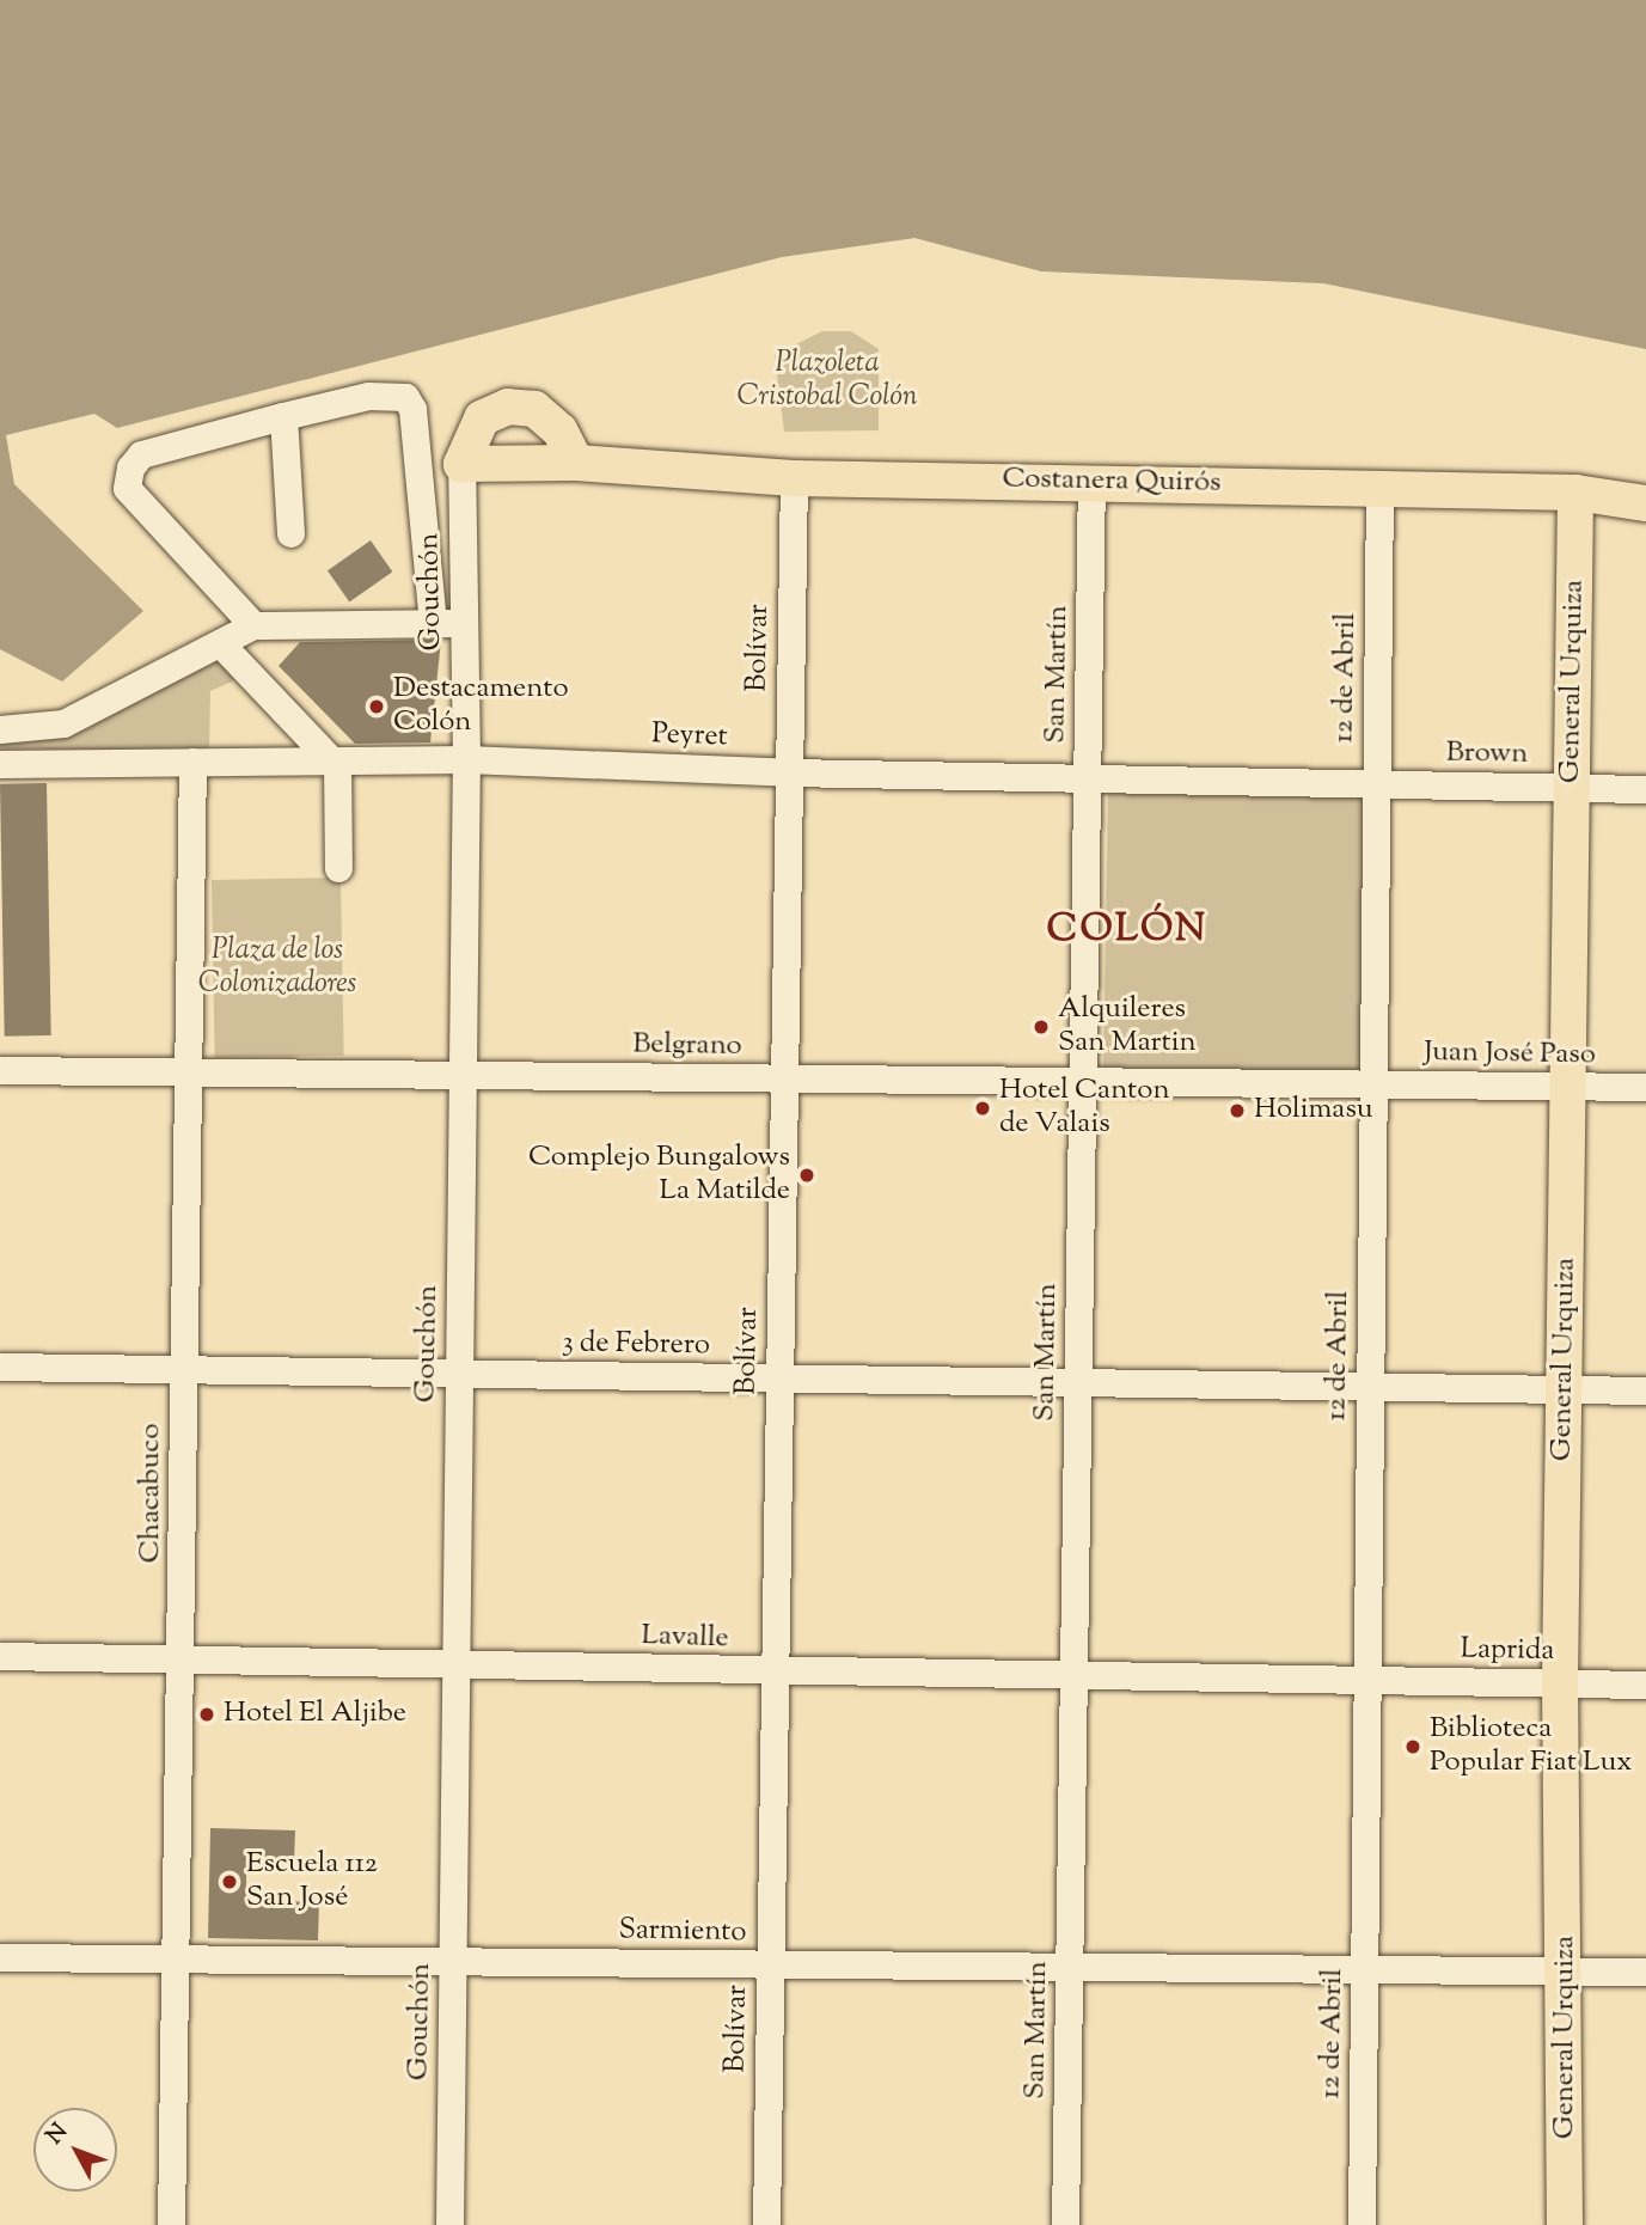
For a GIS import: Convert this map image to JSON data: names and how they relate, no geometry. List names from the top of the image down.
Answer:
{
  "streets": {
    "main road": ["Costanera Quirós", "General Urquiza"],
    "street": [
      "Gouchón",
      "Bolívar",
      "San Martín",
      "12 de Abril",
      "Peyret",
      "Brown",
      "Belgrano",
      "Juan José Paso",
      "3 de Febrero",
      "Chacabuco",
      "Lavalle",
      "Laprida",
      "Sarmiento"
    ]
  },
  "crossings": [
    ["Costanera Quirós", "Gouchón"],
    ["Costanera Quirós", "Bolívar"],
    ["Costanera Quirós", "San Martín"],
    ["Costanera Quirós", "12 de Abril"],
    ["Costanera Quirós", "General Urquiza"],
    ["Gouchón", "Peyret"],
    ["Gouchón", "Belgrano"],
    ["Gouchón", "3 de Febrero"],
    ["Gouchón", "Lavalle"],
    ["Gouchón", "Sarmiento"],
    ["Bolívar", "Peyret"],
    ["Bolívar", "Belgrano"],
    ["Bolívar", "3 de Febrero"],
    ["Bolívar", "Lavalle"],
    ["Bolívar", "Sarmiento"],
    ["San Martín", "Peyret"],
    ["San Martín", "Belgrano"],
    ["San Martín", "3 de Febrero"],
    ["San Martín", "Lavalle"],
    ["San Martín", "Sarmiento"],
    ["12 de Abril", "Peyret"],
    ["12 de Abril", "Brown"],
    ["12 de Abril", "Belgrano"],
    ["12 de Abril", "Juan José Paso"],
    ["12 de Abril", "3 de Febrero"],
    ["12 de Abril", "Lavalle"],
    ["12 de Abril", "Laprida"],
    ["12 de Abril", "Sarmiento"],
    ["General Urquiza", "Brown"],
    ["General Urquiza", "Juan José Paso"],
    ["General Urquiza", "3 de Febrero"],
    ["General Urquiza", "Laprida"],
    ["General Urquiza", "Sarmiento"],
    ["Peyret", "Brown"],
    ["Peyret", "Chacabuco"],
    ["Belgrano", "Juan José Paso"],
    ["Belgrano", "Chacabuco"],
    ["3 de Febrero", "Chacabuco"],
    ["Chacabuco", "Lavalle"],
    ["Chacabuco", "Sarmiento"],
    ["Lavalle", "Laprida"]
  ],
  "districts": ["COLÓN"],
  "parks": ["Plazoleta Cristobal Colón", "Plaza de los Colonizadores"],
  "places": [
    "Destacamento Colón",
    "Alquileres San Martin",
    "Hotel Canton de Valais",
    "Holimasu",
    "Complejo Bungalows La Matilde",
    "Hotel El Aljibe",
    "Biblioteca Popular Fiat Lux",
    "Escuela 112 San José"
  ],
  "north": "top left"
}
